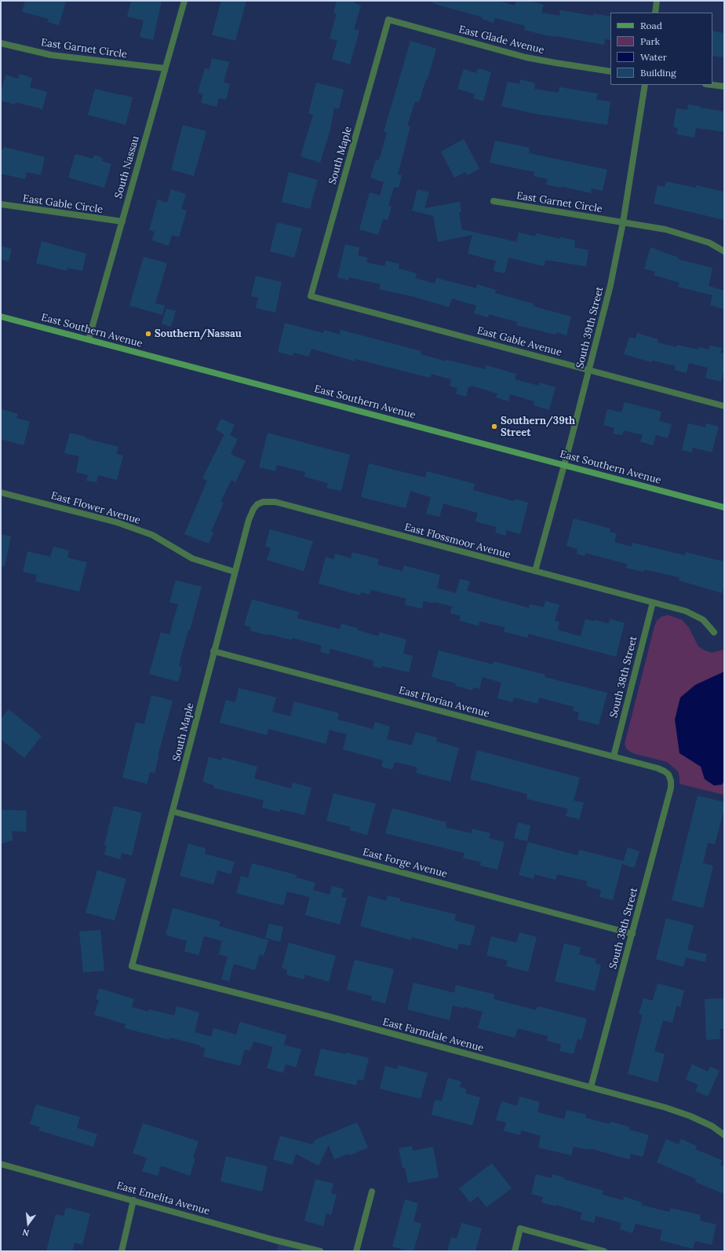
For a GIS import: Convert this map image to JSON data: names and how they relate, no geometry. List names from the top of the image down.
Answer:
{
  "streets": {
    "main road": ["East Southern Avenue"],
    "street": [
      "East Glade Avenue",
      "East Garnet Circle",
      "South Maple",
      "South Nassau",
      "East Gable Circle",
      "South 39th Street",
      "East Gable Avenue",
      "East Flower Avenue",
      "East Flossmoor Avenue",
      "South 38th Street",
      "East Florian Avenue",
      "East Forge Avenue",
      "East Farmdale Avenue",
      "East Emelita Avenue"
    ]
  },
  "crossings": [
    ["East Glade Avenue", "South Maple"],
    ["East Garnet Circle", "South Nassau"],
    ["East Garnet Circle", "South 39th Street"],
    ["South Maple", "East Gable Avenue"],
    ["South Maple", "East Flower Avenue"],
    ["South Maple", "East Flossmoor Avenue"],
    ["South Maple", "East Florian Avenue"],
    ["South Maple", "East Forge Avenue"],
    ["South Maple", "East Farmdale Avenue"],
    ["South Nassau", "East Gable Circle"],
    ["South Nassau", "East Southern Avenue"],
    ["South 39th Street", "East Southern Avenue"],
    ["South 39th Street", "East Gable Avenue"],
    ["South 39th Street", "East Flossmoor Avenue"],
    ["East Flossmoor Avenue", "South 38th Street"],
    ["South 38th Street", "East Florian Avenue"],
    ["South 38th Street", "East Forge Avenue"],
    ["South 38th Street", "East Farmdale Avenue"]
  ],
  "places": ["Southern/Nassau", "Southern/39th Street"],
  "legend": [
    "Road",
    "Park",
    "Water",
    "Building"
  ],
  "north": "bottom"
}
